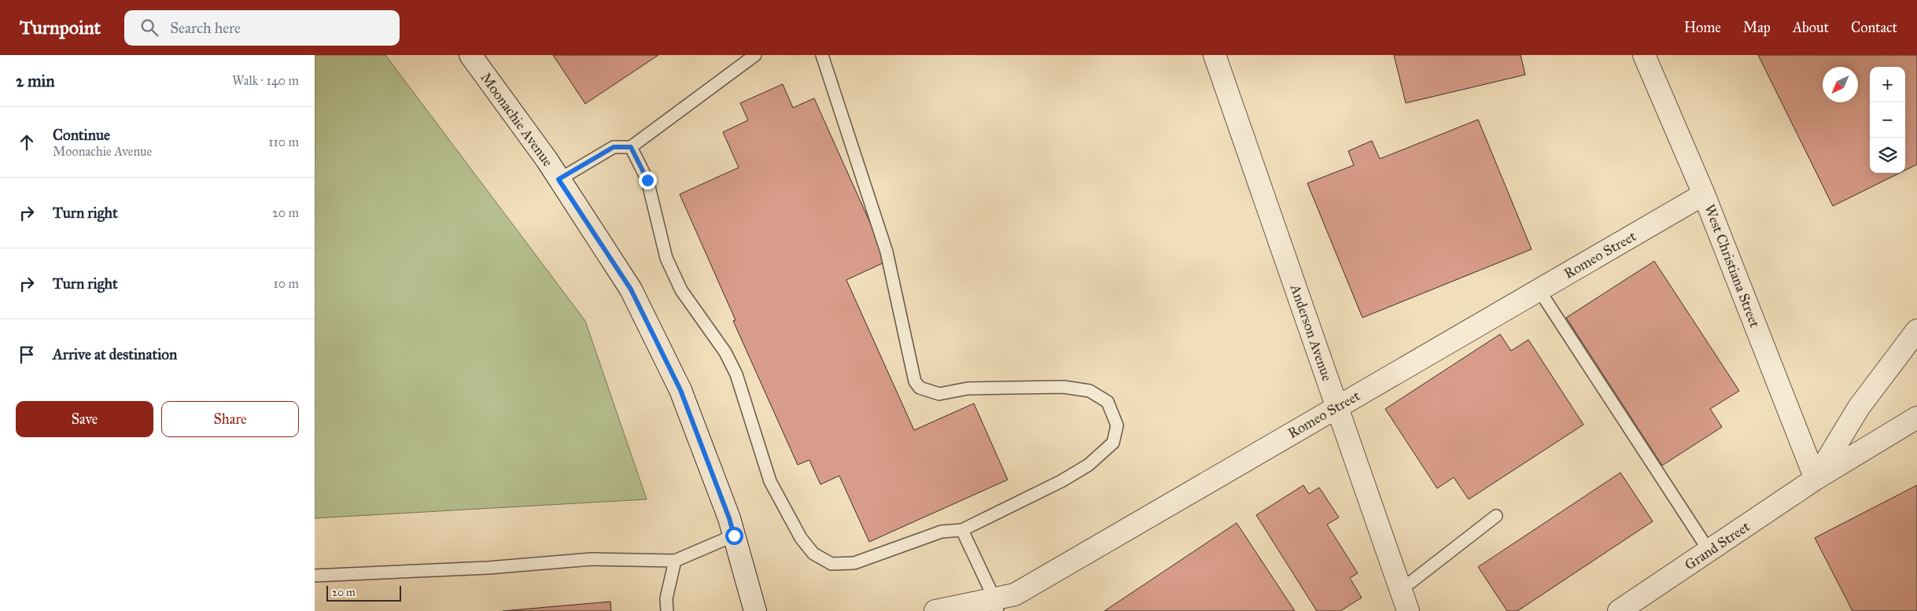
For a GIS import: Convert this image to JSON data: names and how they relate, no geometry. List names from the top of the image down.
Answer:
{
  "streets": {
    "street": [
      "Moonachie Avenue",
      "Romeo Street",
      "West Christiana Street",
      "Anderson Avenue",
      "Grand Street"
    ]
  },
  "crossings": [
    ["Romeo Street", "West Christiana Street"],
    ["Romeo Street", "Anderson Avenue"],
    ["West Christiana Street", "Grand Street"]
  ],
  "scale_bar": "20 m",
  "north": "bottom left",
  "page": {
    "header": "Turnpoint",
    "search": "Search here",
    "nav": [
      "Home",
      "Map",
      "About",
      "Contact"
    ],
    "heading": ["2 min", "Walk · 140 m"],
    "map_buttons": ["+", "−"],
    "list": [
      ["Continue", "Moonachie Avenue", "110 m"],
      ["Turn right", "20 m"],
      ["Turn right", "10 m"],
      "Arrive at destination"
    ],
    "buttons": ["Save", "Share"],
    "scale": "20 m"
  }
}
